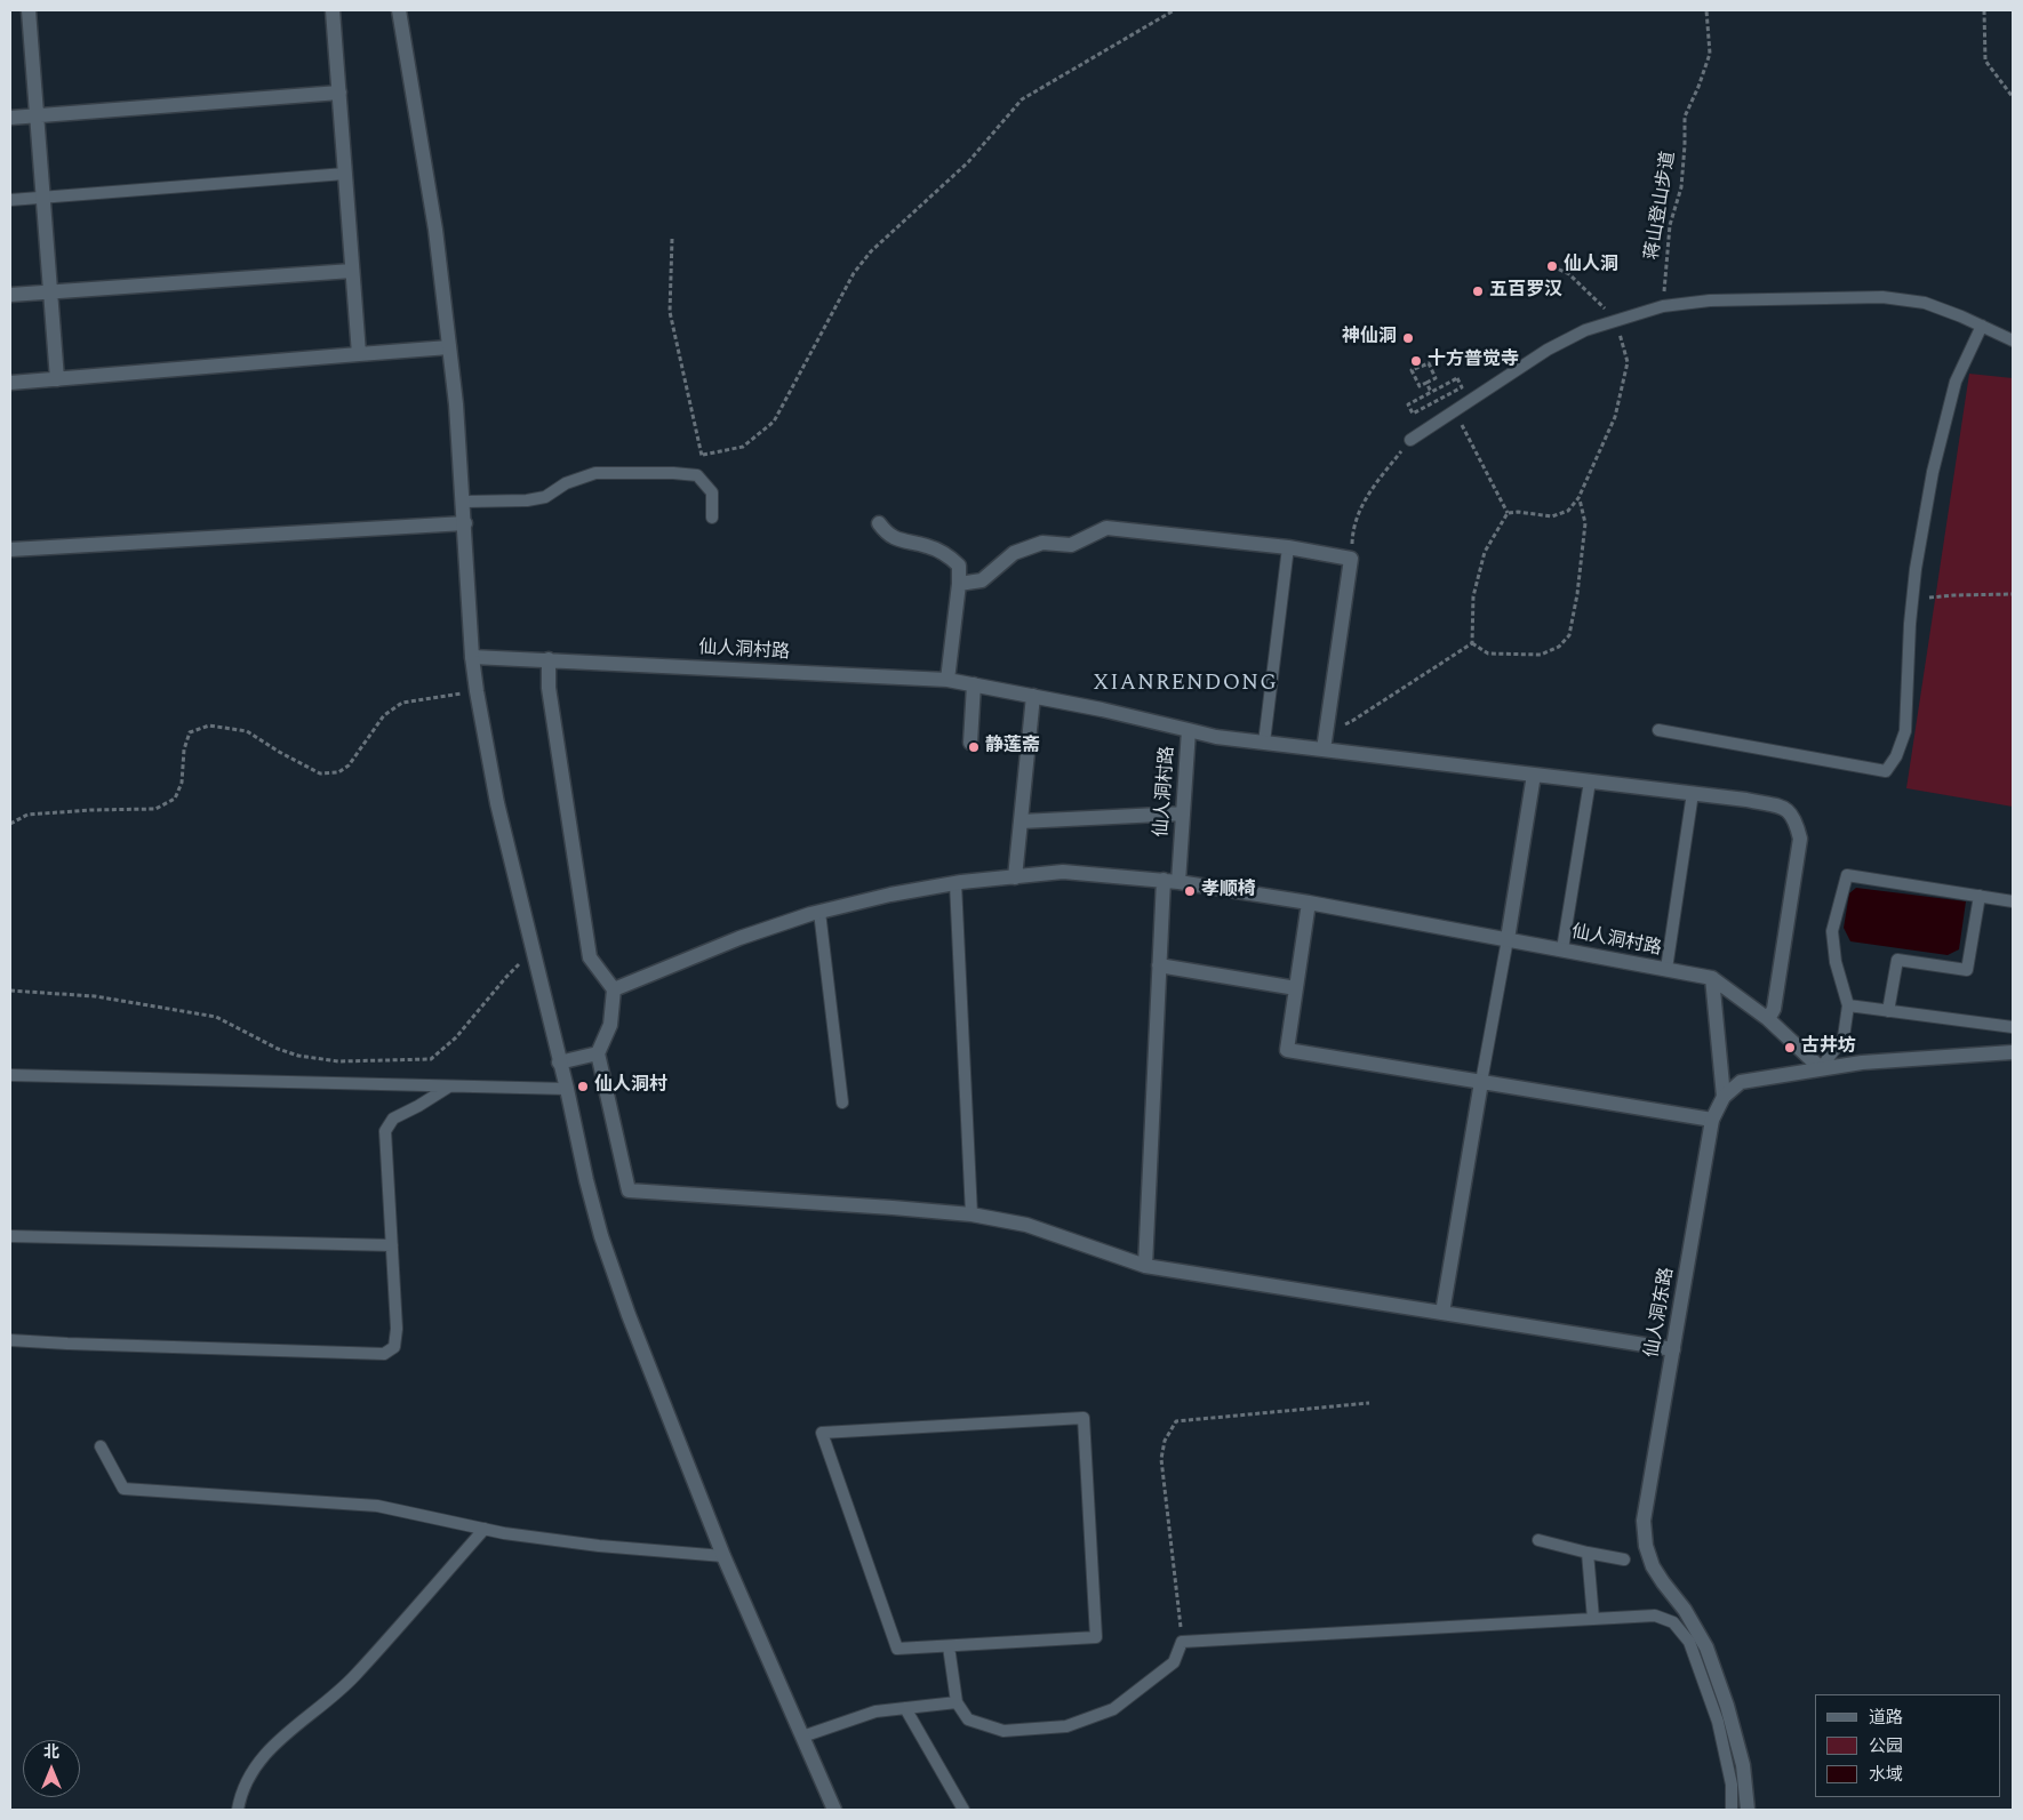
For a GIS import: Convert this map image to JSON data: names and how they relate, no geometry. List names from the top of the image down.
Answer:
{
  "streets": {
    "street": ["仙人洞村路", "仙人洞东路"],
    "path": ["蒋山登山步道"]
  },
  "districts": ["XIANRENDONG"],
  "places": [
    "仙人洞",
    "五百罗汉",
    "神仙洞",
    "十方普觉寺",
    "静莲斋",
    "孝顺椅",
    "古井坊",
    "仙人洞村"
  ],
  "legend": ["道路", "公园", "水域"],
  "north": "top"
}
